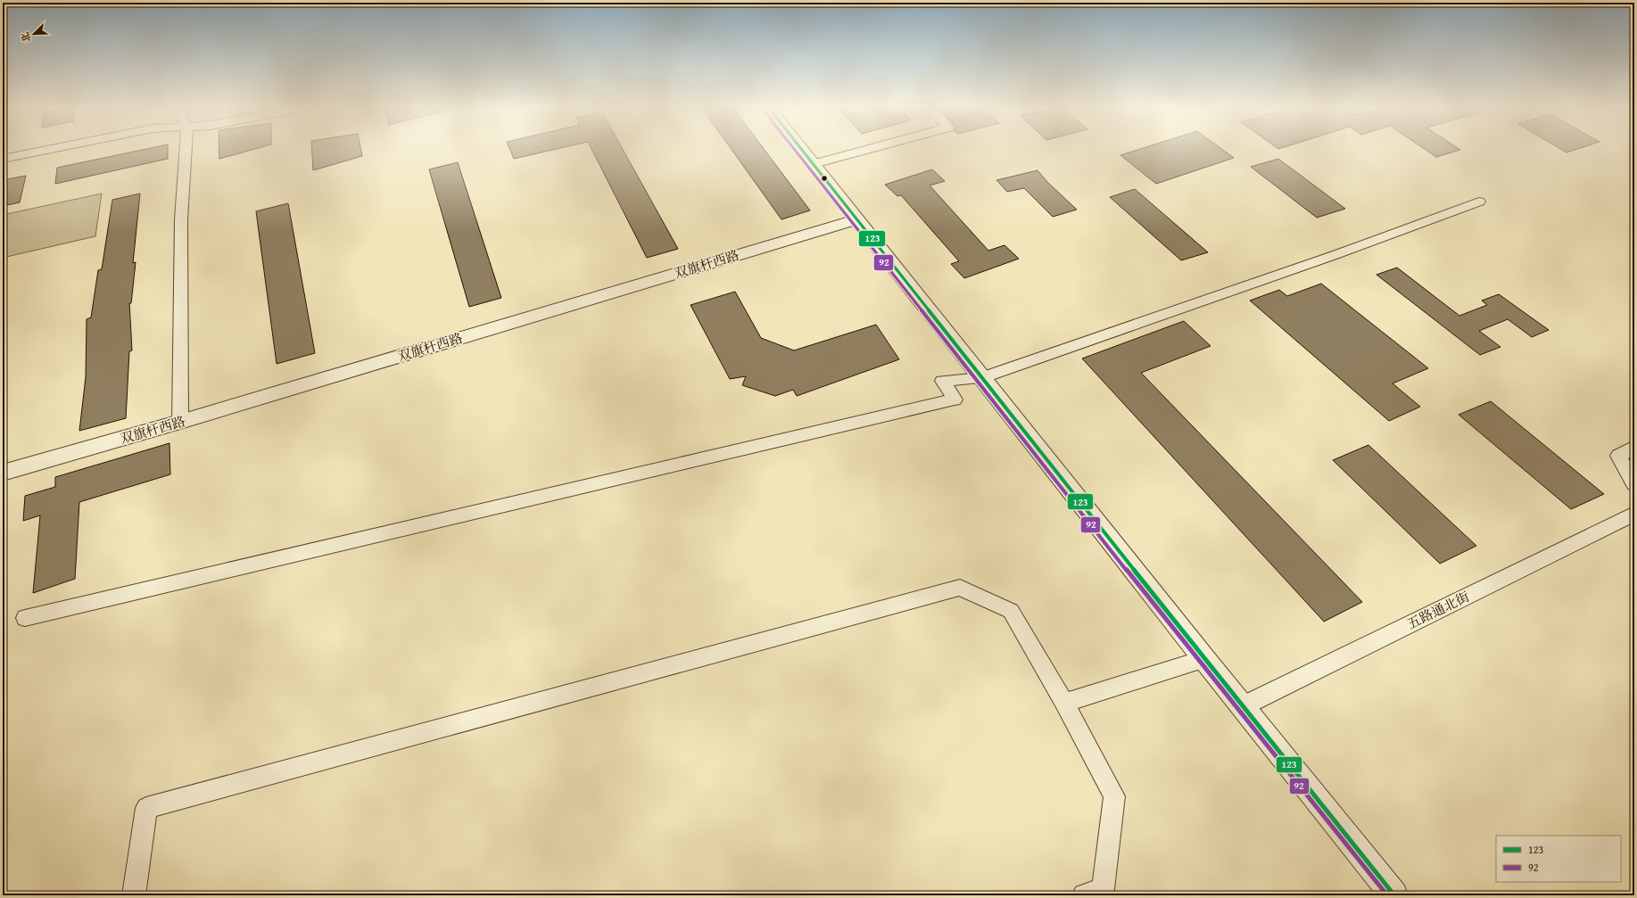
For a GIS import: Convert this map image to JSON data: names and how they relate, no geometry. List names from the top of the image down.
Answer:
{
  "streets": {
    "street": ["双旗杆西路", "五路通北街"]
  },
  "lines": ["transit line 123", "transit line 92"],
  "legend": ["123", "92"],
  "north": "bottom left"
}
